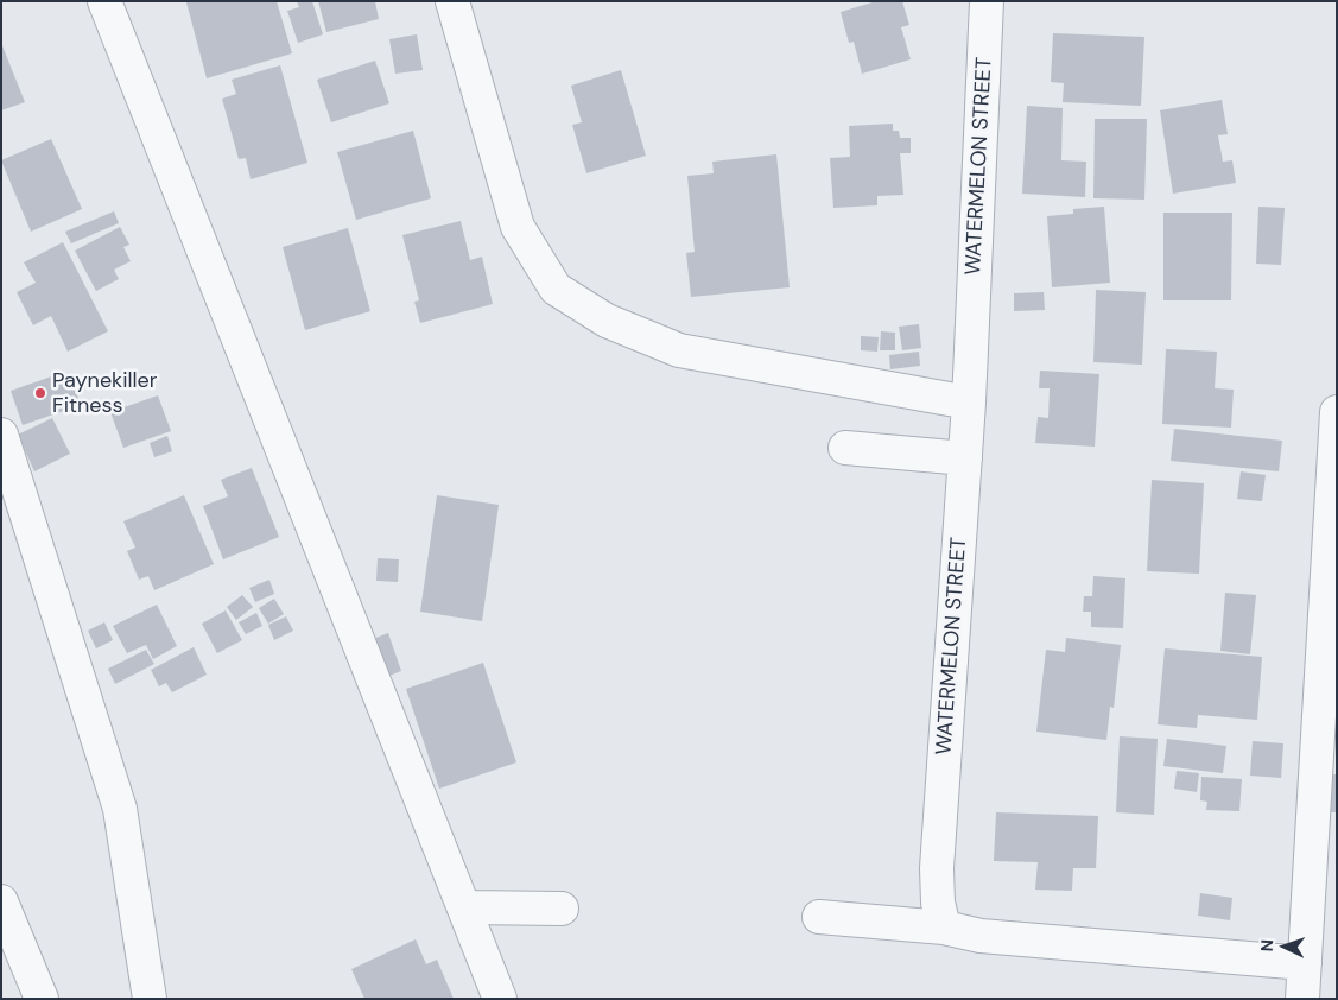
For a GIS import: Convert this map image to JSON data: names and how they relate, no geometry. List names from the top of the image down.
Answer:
{
  "streets": {
    "street": ["WATERMELON STREET"]
  },
  "places": ["Paynekiller Fitness"],
  "north": "left"
}
